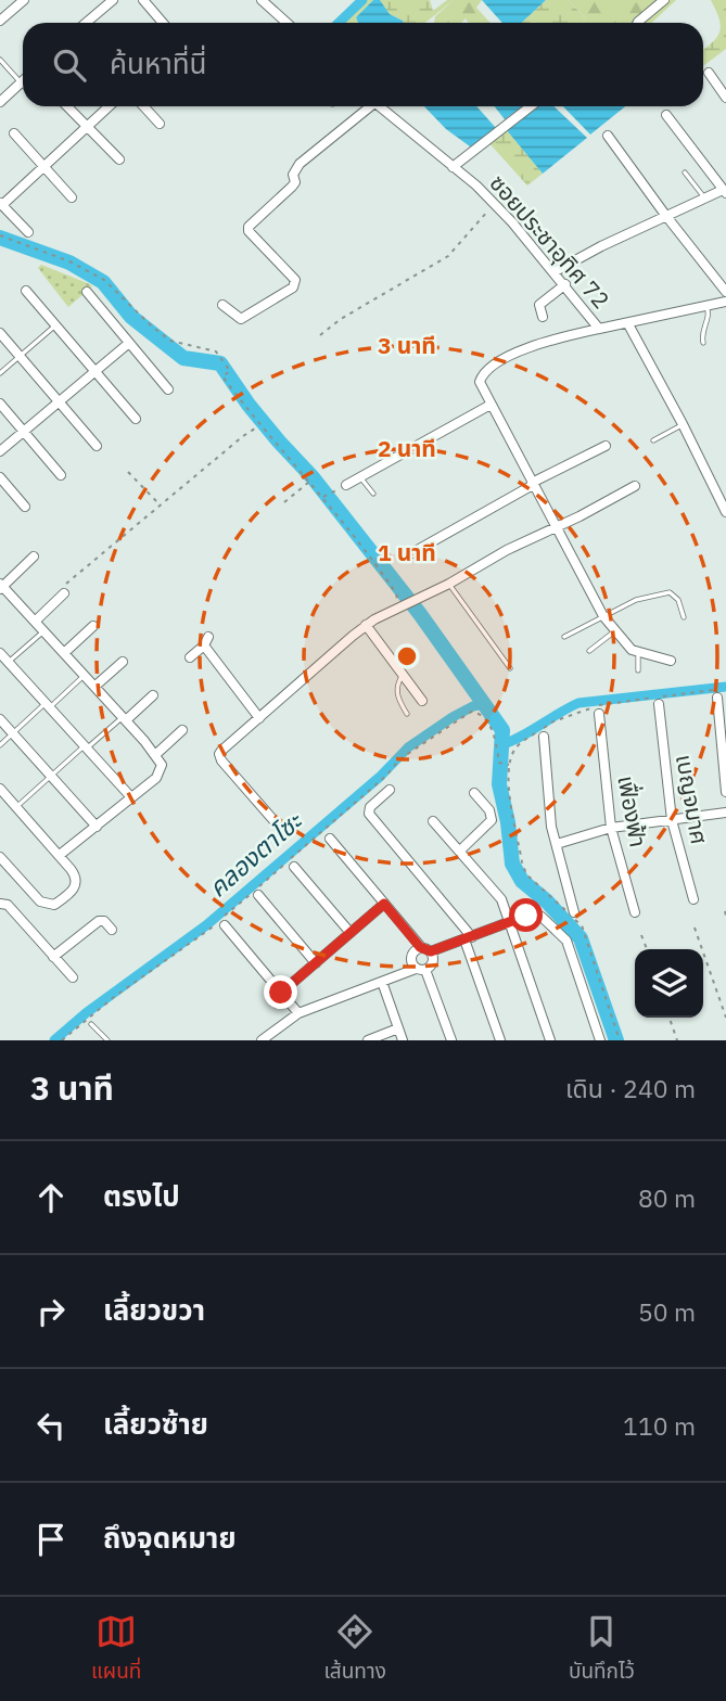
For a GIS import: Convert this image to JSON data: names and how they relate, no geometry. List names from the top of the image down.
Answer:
{
  "streets": {
    "street": ["ซอยประชาอุทิศ 72", "เบญจมาศ", "เฟื่องฟ้า"]
  },
  "water": ["คลองตาโซะ"],
  "page": {
    "search": "ค้นหาที่นี่",
    "heading": ["3 นาที", "เดิน · 240 m"],
    "list": [
      ["ตรงไป", "80 m"],
      ["เลี้ยวขวา", "50 m"],
      ["เลี้ยวซ้าย", "110 m"],
      "ถึงจุดหมาย"
    ],
    "nav": ["แผนที่", "เส้นทาง", "บันทึกไว้"]
  },
  "rings": ["3 นาที", "2 นาที", "1 นาที"]
}
